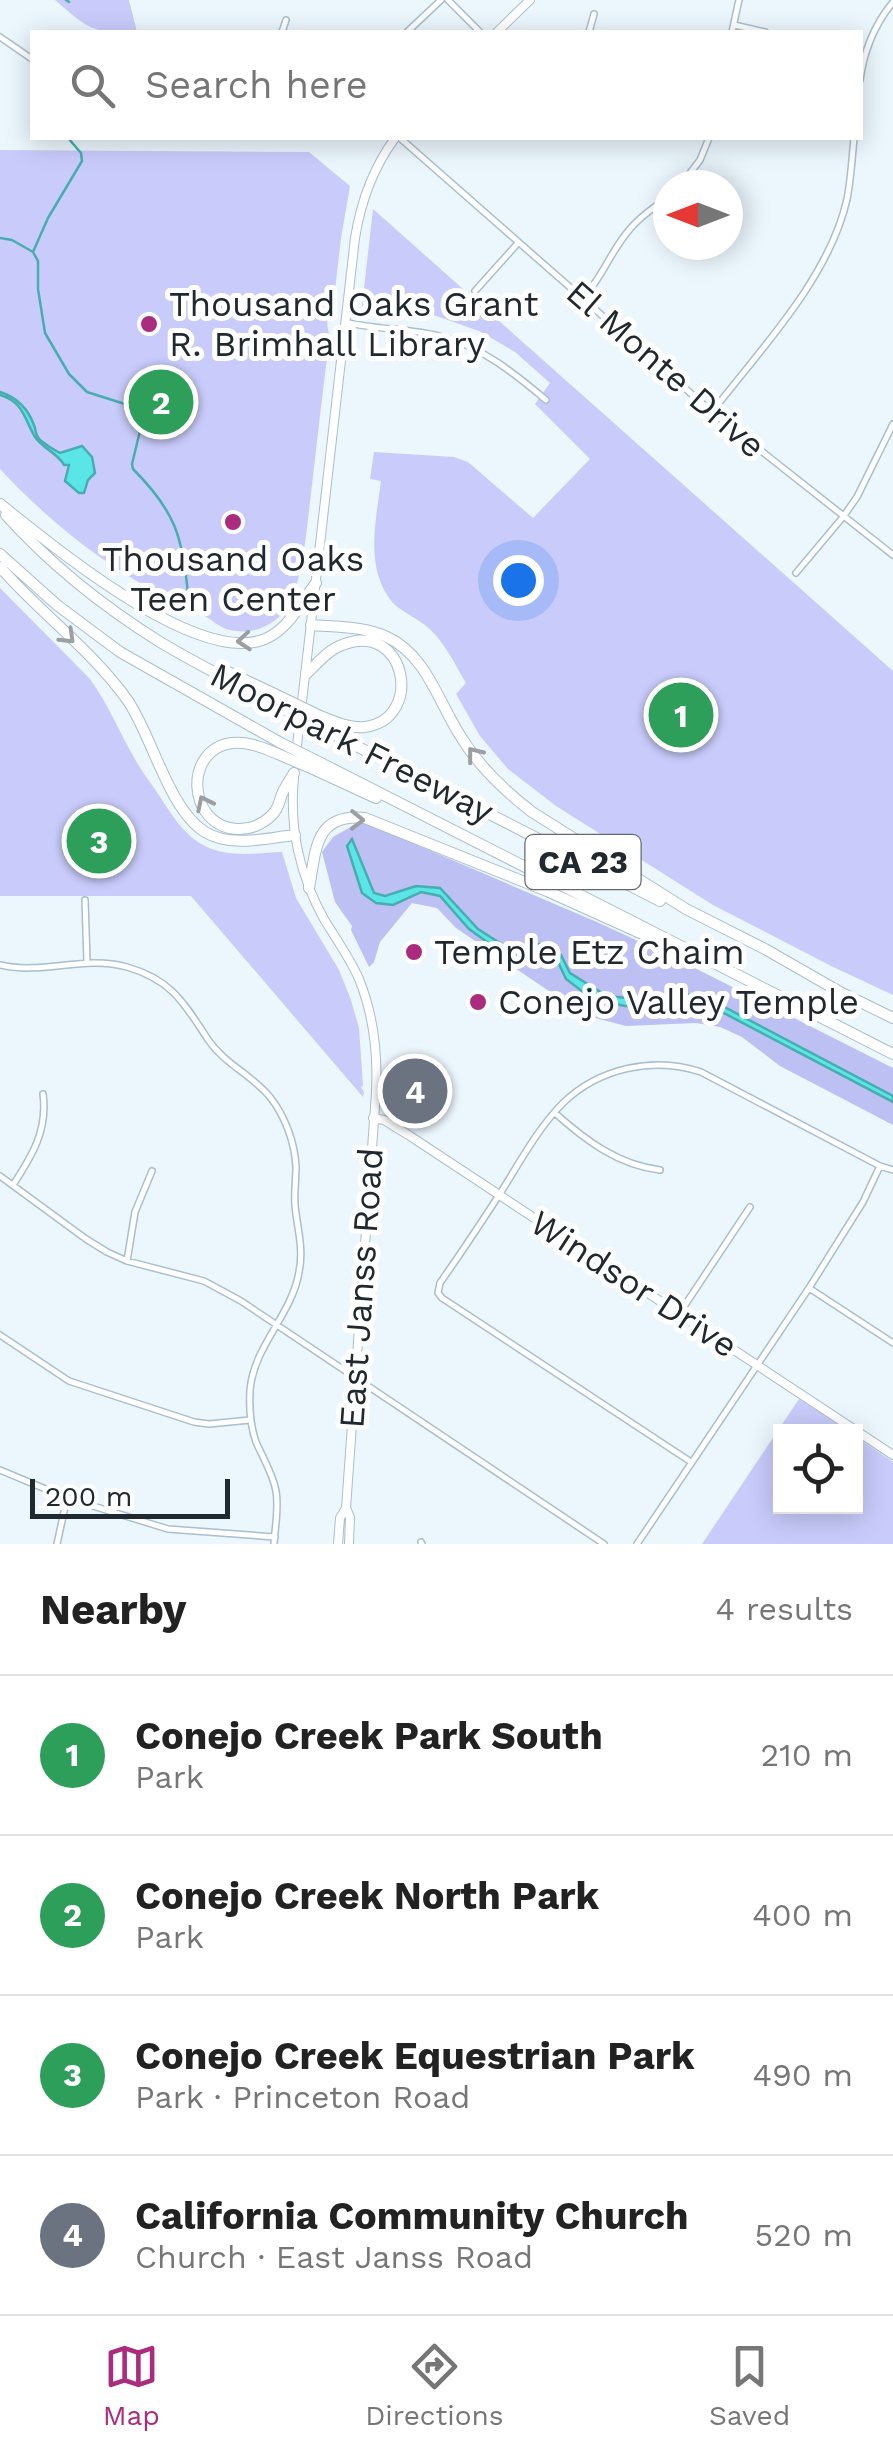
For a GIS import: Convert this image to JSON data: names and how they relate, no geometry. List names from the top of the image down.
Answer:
{
  "streets": {
    "highway": ["Moorpark Freeway", "CA 23"],
    "main road": ["Windsor Drive", "East Janss Road"],
    "street": ["El Monte Drive"]
  },
  "crossings": [
    ["Windsor Drive", "East Janss Road"]
  ],
  "places": [
    "Thousand Oaks Grant R. Brimhall Library",
    "Thousand Oaks Teen Center",
    "Temple Etz Chaim",
    "Conejo Valley Temple"
  ],
  "scale_bar": "200 m",
  "north": "left",
  "page": {
    "search": "Search here",
    "pins": [
      "2",
      "1",
      "3",
      "4"
    ],
    "scale": "200 m",
    "heading": ["Nearby", "4 results"],
    "list": [
      {
        "mark": "1",
        "name": "Conejo Creek Park South",
        "note": "Park",
        "value": "210 m"
      },
      {
        "mark": "2",
        "name": "Conejo Creek North Park",
        "note": "Park",
        "value": "400 m"
      },
      {
        "mark": "3",
        "name": "Conejo Creek Equestrian Park",
        "note": "Park · Princeton Road",
        "value": "490 m"
      },
      {
        "mark": "4",
        "name": "California Community Church",
        "note": "Church · East Janss Road",
        "value": "520 m"
      }
    ],
    "nav": ["Map", "Directions", "Saved"]
  }
}
